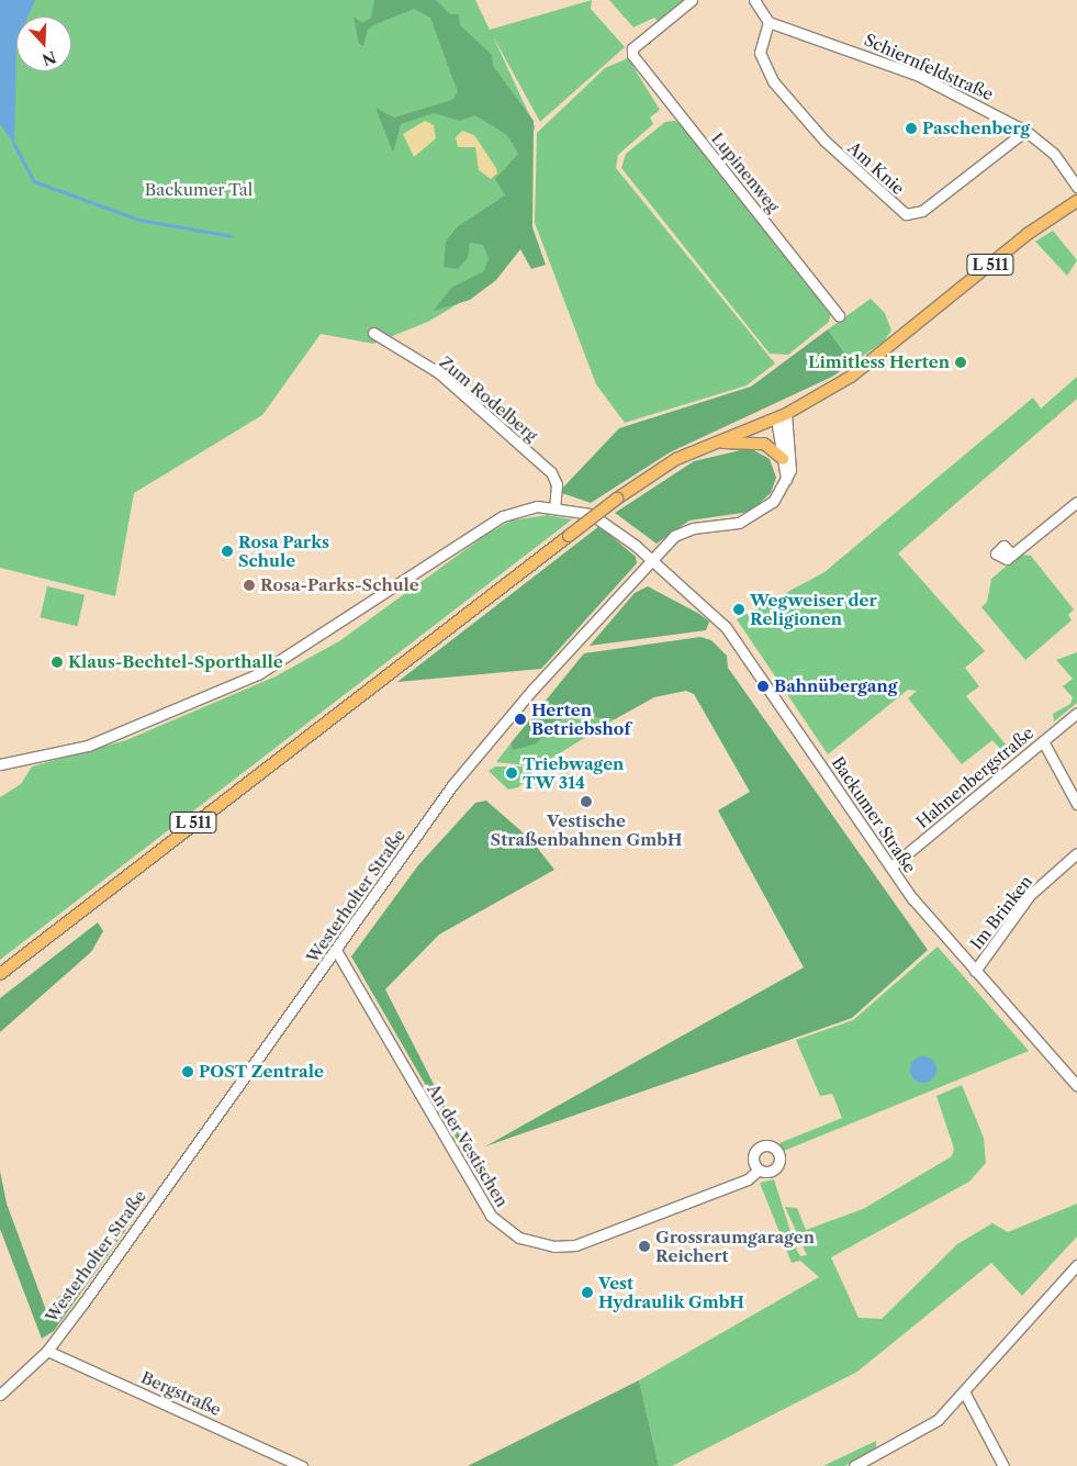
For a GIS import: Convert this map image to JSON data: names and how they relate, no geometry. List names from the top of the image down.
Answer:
{
  "streets": {
    "main road": ["L 511"],
    "street": [
      "Schiernfeldstraße",
      "Am Knie",
      "Lupinenweg",
      "Zum Rodelberg",
      "Hahnenbergstraße",
      "Backumer Straße",
      "Westerholter Straße",
      "Im Brinken",
      "An der Vestischen",
      "Bergstraße"
    ]
  },
  "crossings": [
    ["Schiernfeldstraße", "Am Knie"],
    ["L 511", "Westerholter Straße"],
    ["Zum Rodelberg", "Backumer Straße"],
    ["Hahnenbergstraße", "Backumer Straße"],
    ["Backumer Straße", "Westerholter Straße"],
    ["Backumer Straße", "Im Brinken"],
    ["Westerholter Straße", "An der Vestischen"],
    ["Westerholter Straße", "Bergstraße"]
  ],
  "parks": ["Backumer Tal"],
  "places": [
    "Paschenberg",
    "Limitless Herten",
    "Rosa Parks Schule",
    "Rosa-Parks-Schule",
    "Wegweiser der Religionen",
    "Klaus-Bechtel-Sporthalle",
    "Bahnübergang",
    "Herten Betriebshof",
    "Triebwagen TW 314",
    "Vestische Straßenbahnen GmbH",
    "POST Zentrale",
    "Grossraumgaragen Reichert",
    "Vest Hydraulik GmbH"
  ],
  "north": "bottom"
}
